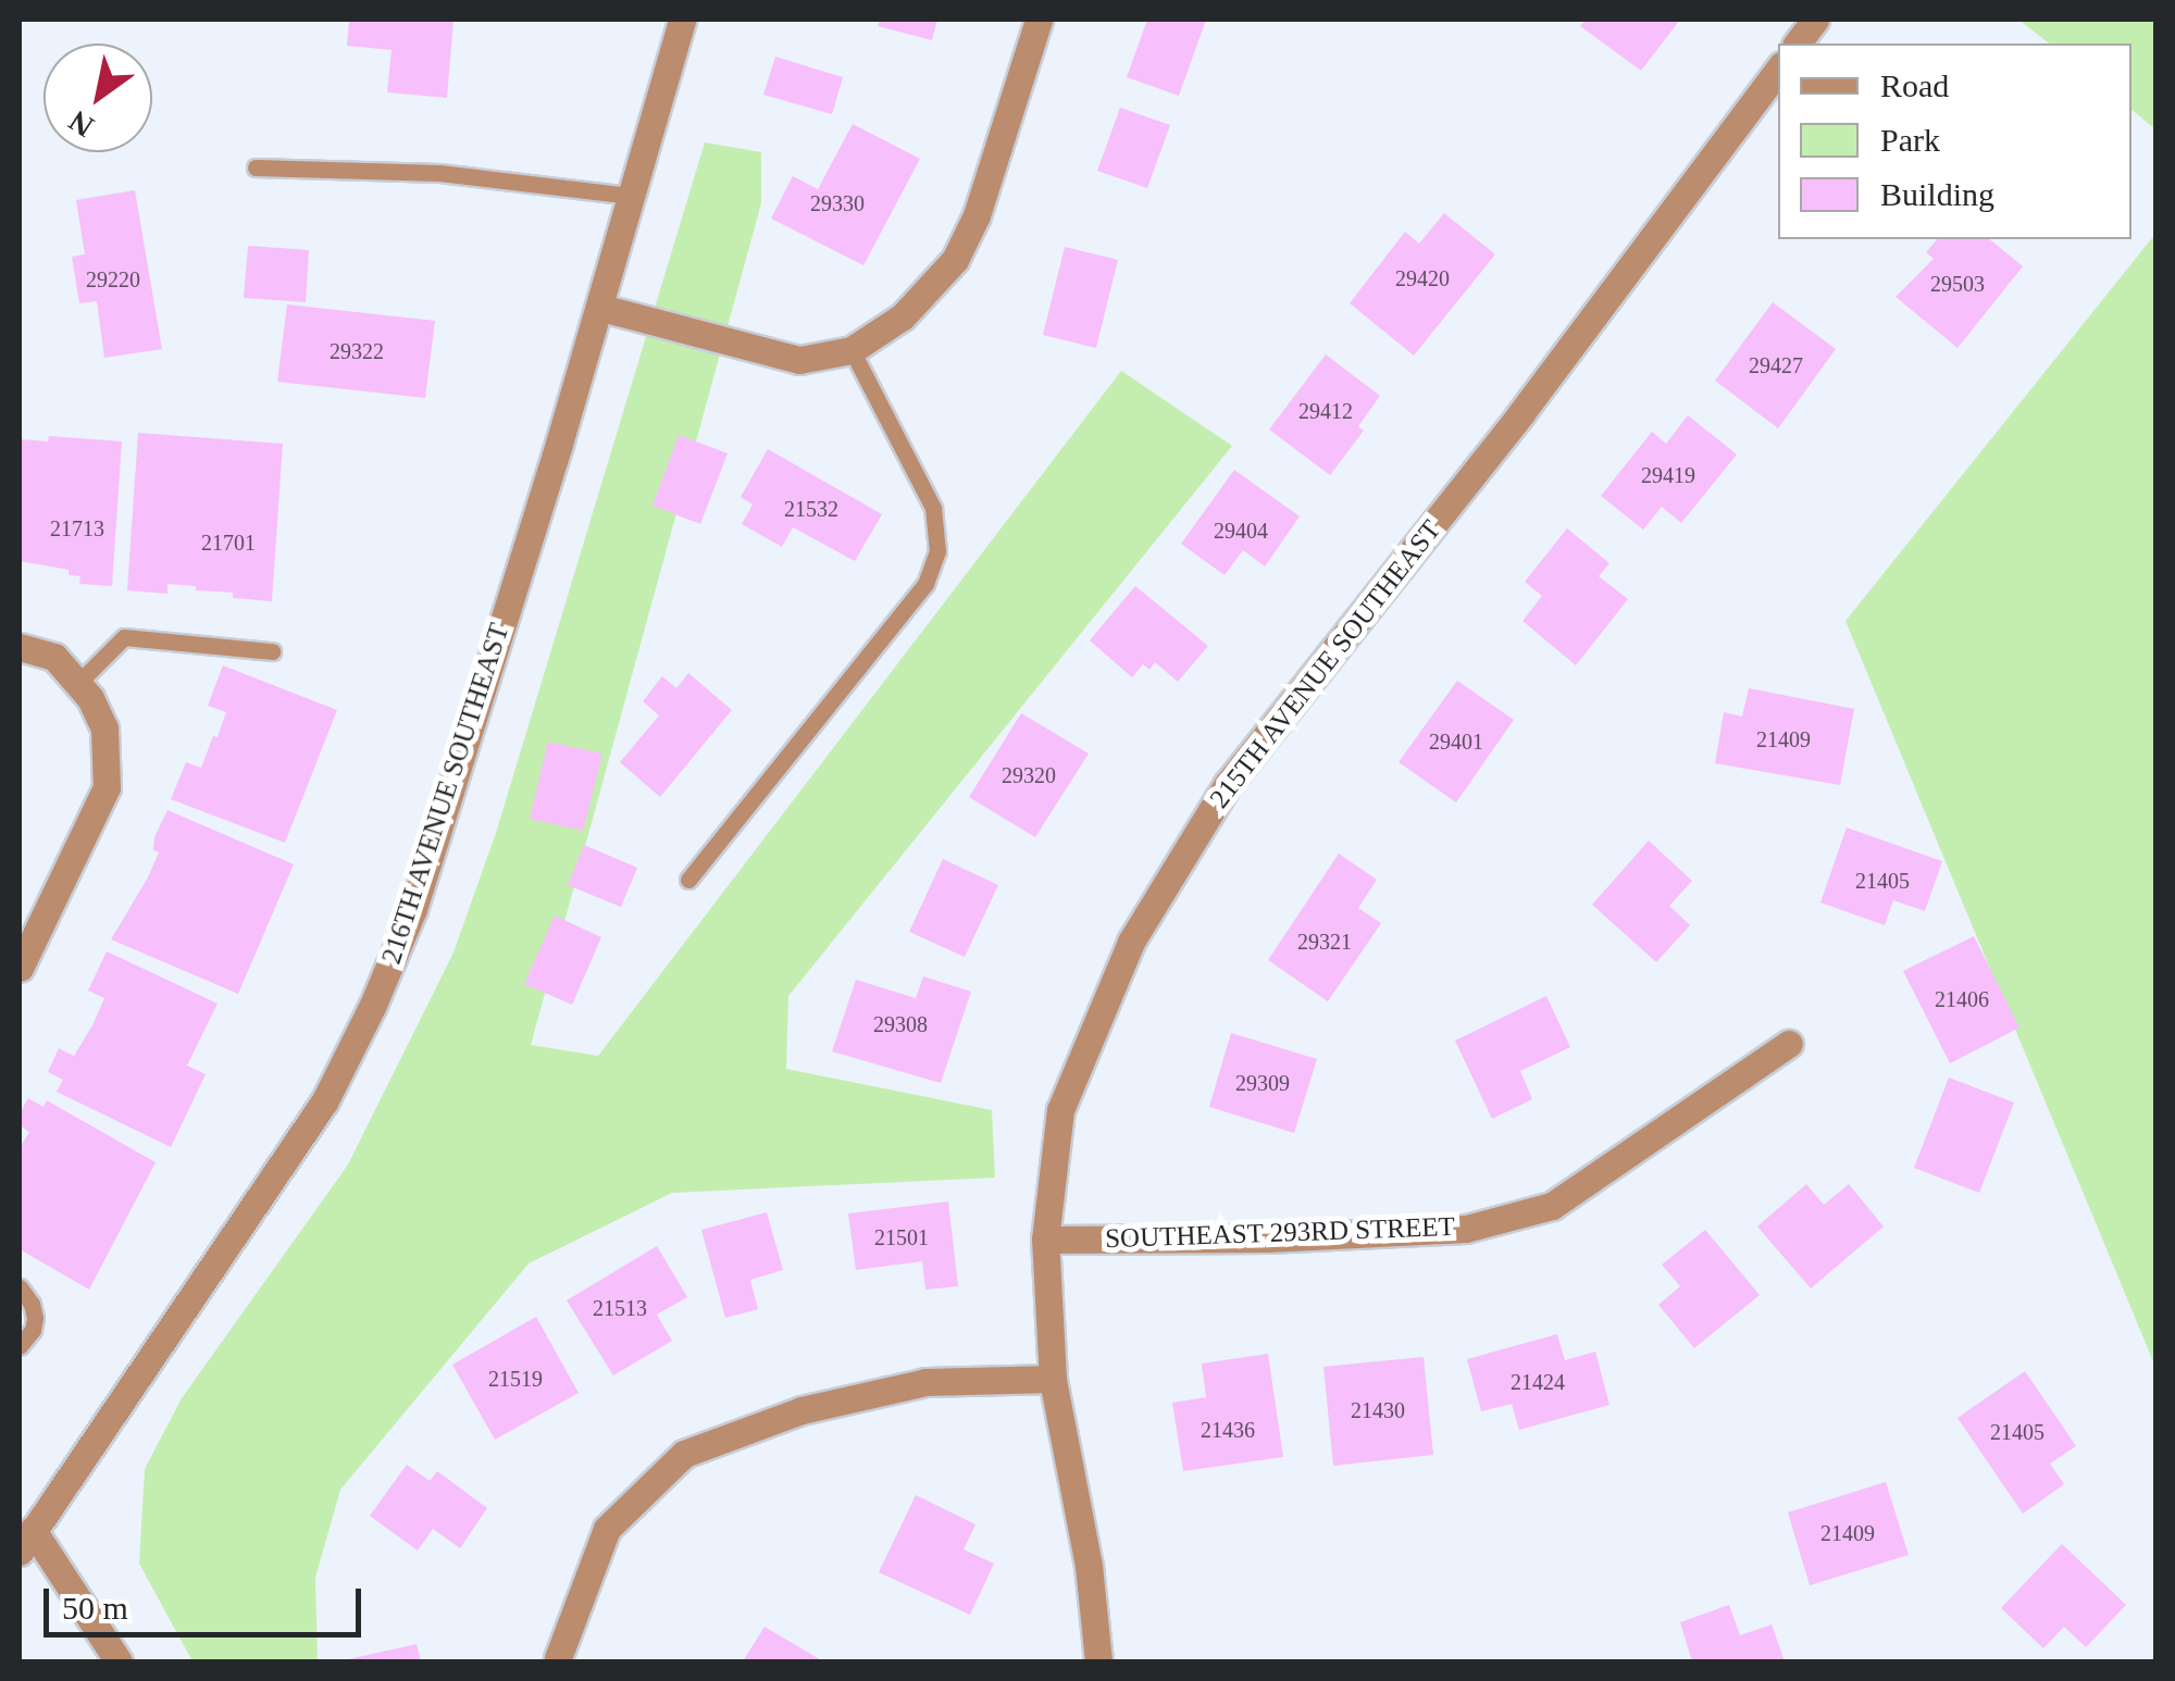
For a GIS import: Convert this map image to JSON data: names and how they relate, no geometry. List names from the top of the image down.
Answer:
{
  "streets": {
    "street": ["215TH AVENUE SOUTHEAST", "216TH AVENUE SOUTHEAST", "SOUTHEAST 293RD STREET"]
  },
  "crossings": [
    ["215TH AVENUE SOUTHEAST", "SOUTHEAST 293RD STREET"]
  ],
  "house_numbers": [
    "29330",
    "29420",
    "29220",
    "29503",
    "29322",
    "29427",
    "29412",
    "29419",
    "21532",
    "21713",
    "29404",
    "21701",
    "21409",
    "29401",
    "29320",
    "21405",
    "29321",
    "21406",
    "29308",
    "29309",
    "21501",
    "21513",
    "21519",
    "21424",
    "21430",
    "21436",
    "21405",
    "21409"
  ],
  "legend": ["Road", "Park", "Building"],
  "scale_bar": "50 m",
  "north": "bottom left"
}
